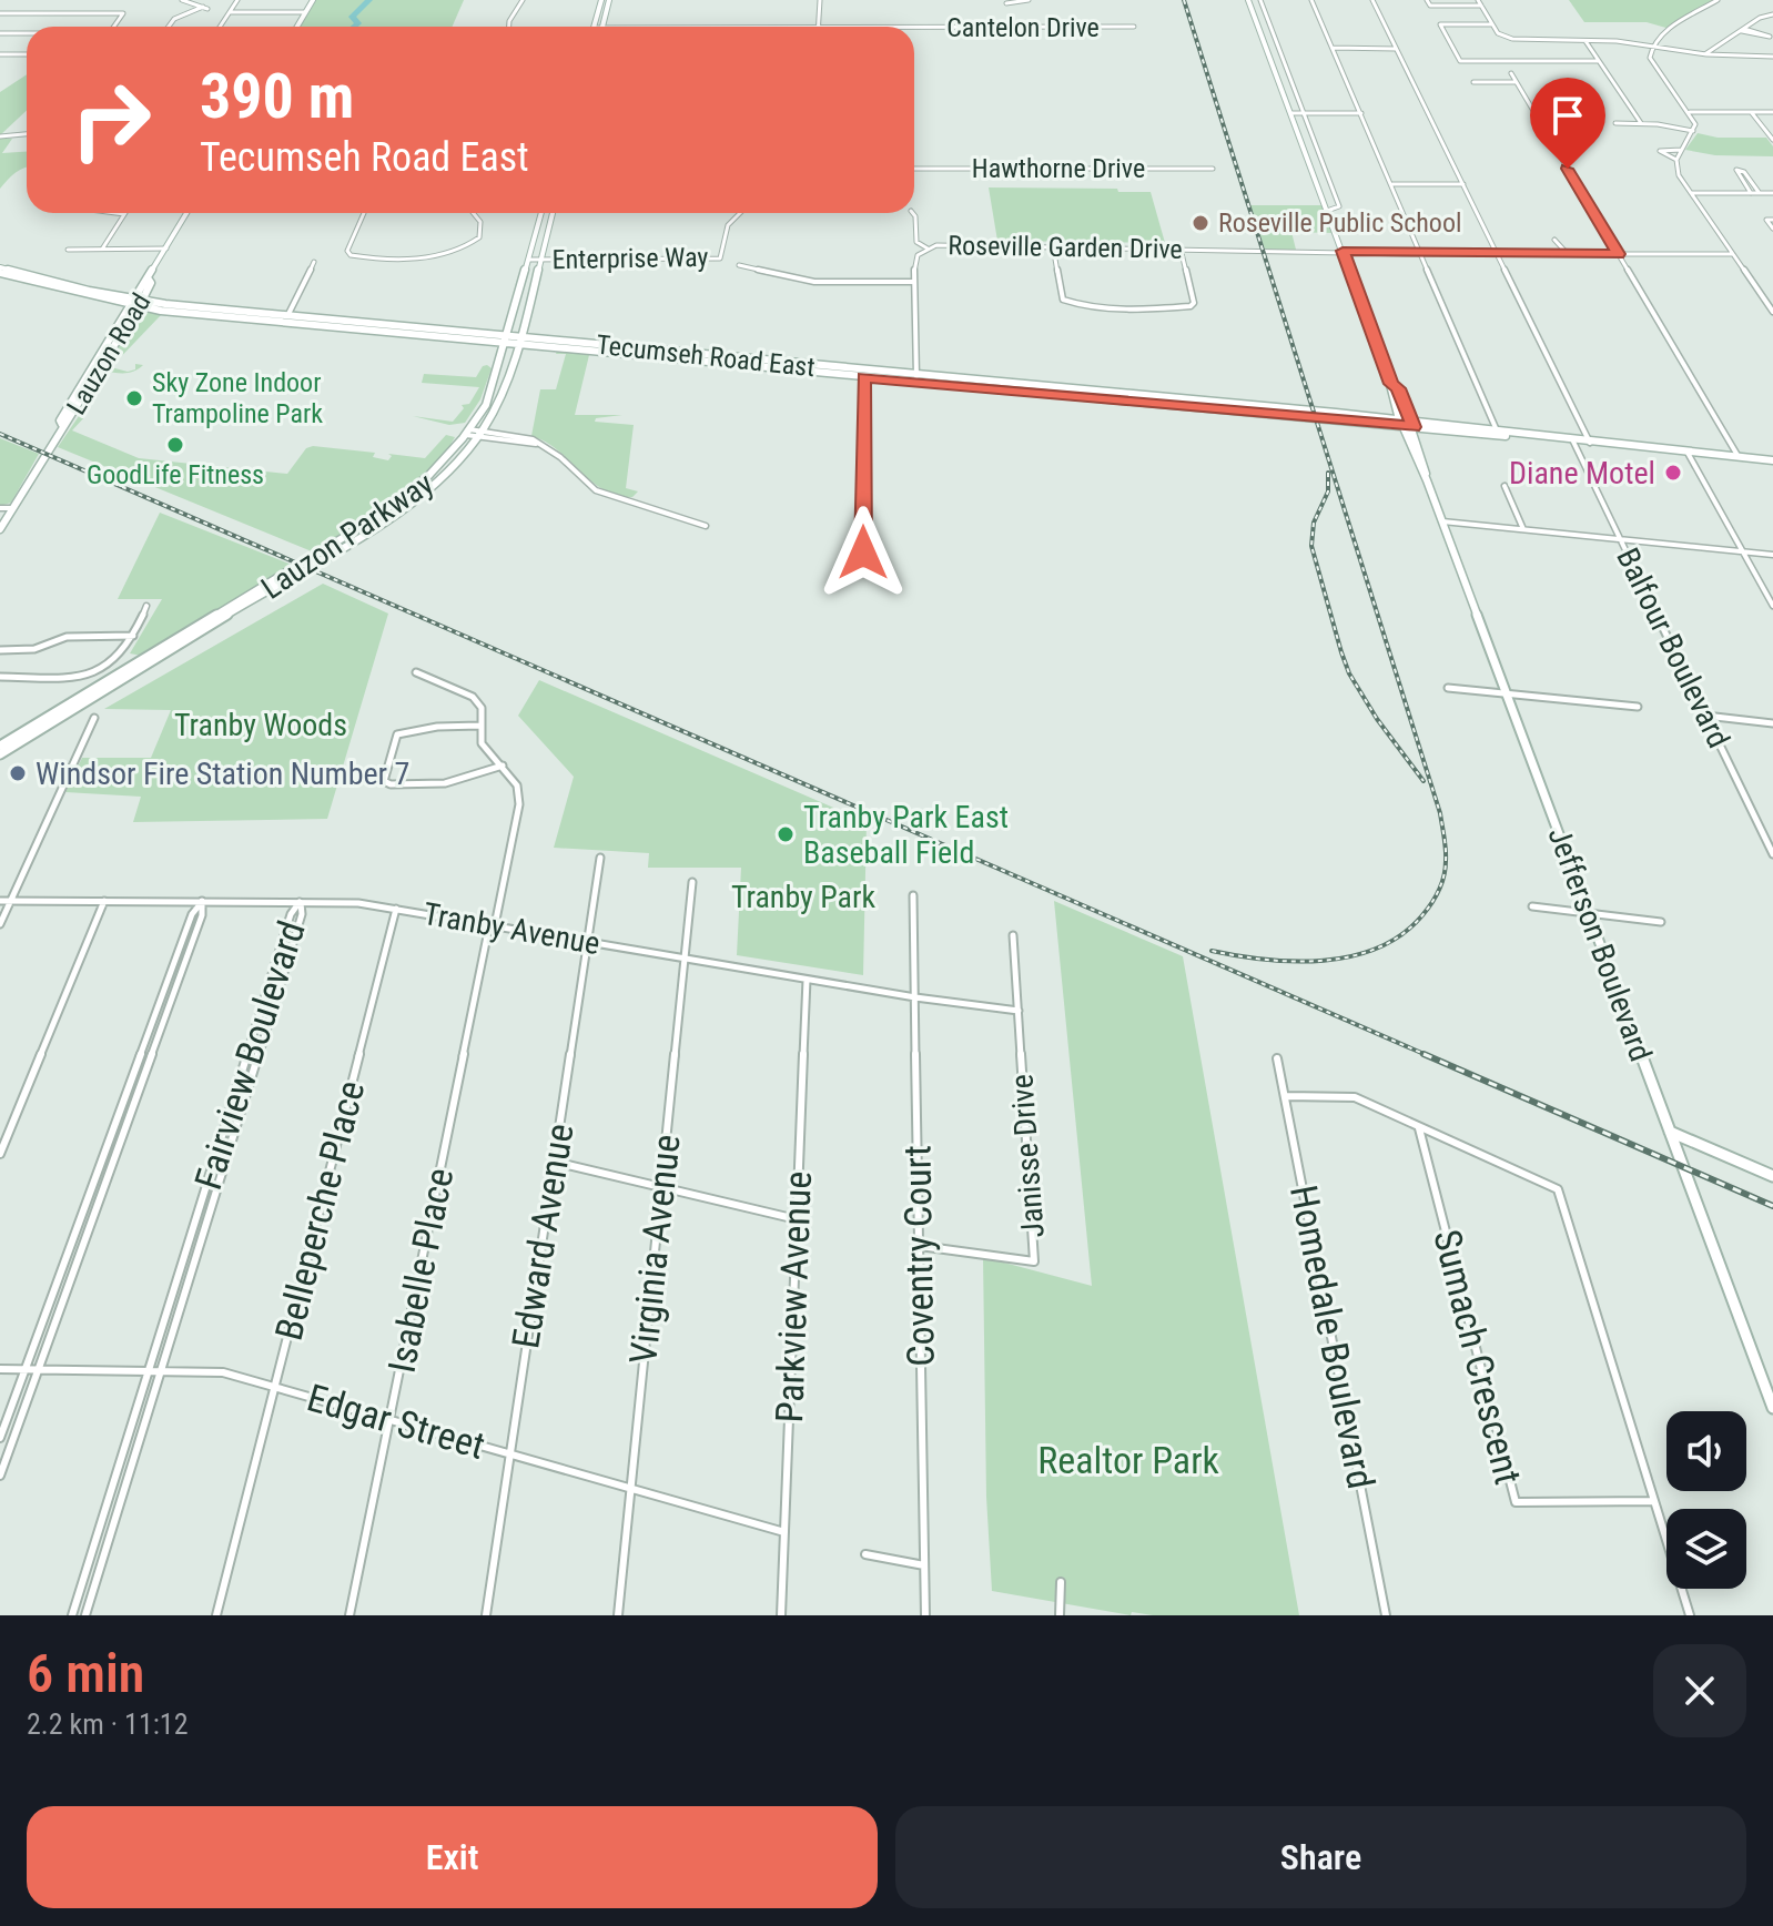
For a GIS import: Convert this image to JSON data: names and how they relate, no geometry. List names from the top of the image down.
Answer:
{
  "streets": {
    "main road": [
      "Lauzon Road",
      "Tecumseh Road East",
      "Lauzon Parkway",
      "Jefferson Boulevard"
    ],
    "street": [
      "Cantelon Drive",
      "Hawthorne Drive",
      "Roseville Garden Drive",
      "Enterprise Way",
      "Balfour Boulevard",
      "Tranby Avenue",
      "Fairview Boulevard",
      "Janisse Drive",
      "Belleperche Place",
      "Edward Avenue",
      "Virginia Avenue",
      "Coventry Court",
      "Isabelle Place",
      "Parkview Avenue",
      "Homedale Boulevard",
      "Sumach Crescent",
      "Edgar Street"
    ]
  },
  "crossings": [
    ["Roseville Garden Drive", "Tecumseh Road East"],
    ["Roseville Garden Drive", "Jefferson Boulevard"],
    ["Enterprise Way", "Lauzon Parkway"],
    ["Lauzon Road", "Tecumseh Road East"],
    ["Tecumseh Road East", "Lauzon Parkway"],
    ["Tecumseh Road East", "Balfour Boulevard"],
    ["Tecumseh Road East", "Jefferson Boulevard"],
    ["Tranby Avenue", "Fairview Boulevard"],
    ["Tranby Avenue", "Janisse Drive"],
    ["Tranby Avenue", "Belleperche Place"],
    ["Tranby Avenue", "Edward Avenue"],
    ["Tranby Avenue", "Virginia Avenue"],
    ["Tranby Avenue", "Coventry Court"],
    ["Tranby Avenue", "Isabelle Place"],
    ["Tranby Avenue", "Parkview Avenue"],
    ["Fairview Boulevard", "Edgar Street"],
    ["Janisse Drive", "Coventry Court"],
    ["Belleperche Place", "Edgar Street"],
    ["Edward Avenue", "Edgar Street"],
    ["Virginia Avenue", "Edgar Street"],
    ["Isabelle Place", "Edgar Street"],
    ["Parkview Avenue", "Edgar Street"]
  ],
  "parks": ["Tranby Woods", "Tranby Park", "Realtor Park"],
  "places": [
    "Roseville Public School",
    "Sky Zone Indoor Trampoline Park",
    "GoodLife Fitness",
    "Diane Motel",
    "Windsor Fire Station Number 7",
    "Tranby Park East Baseball Field"
  ],
  "page": {
    "turn": ["390 m", "Tecumseh Road East"],
    "heading": ["6 min", "2.2 km · 11:12"],
    "buttons": ["Exit", "Share"]
  }
}
